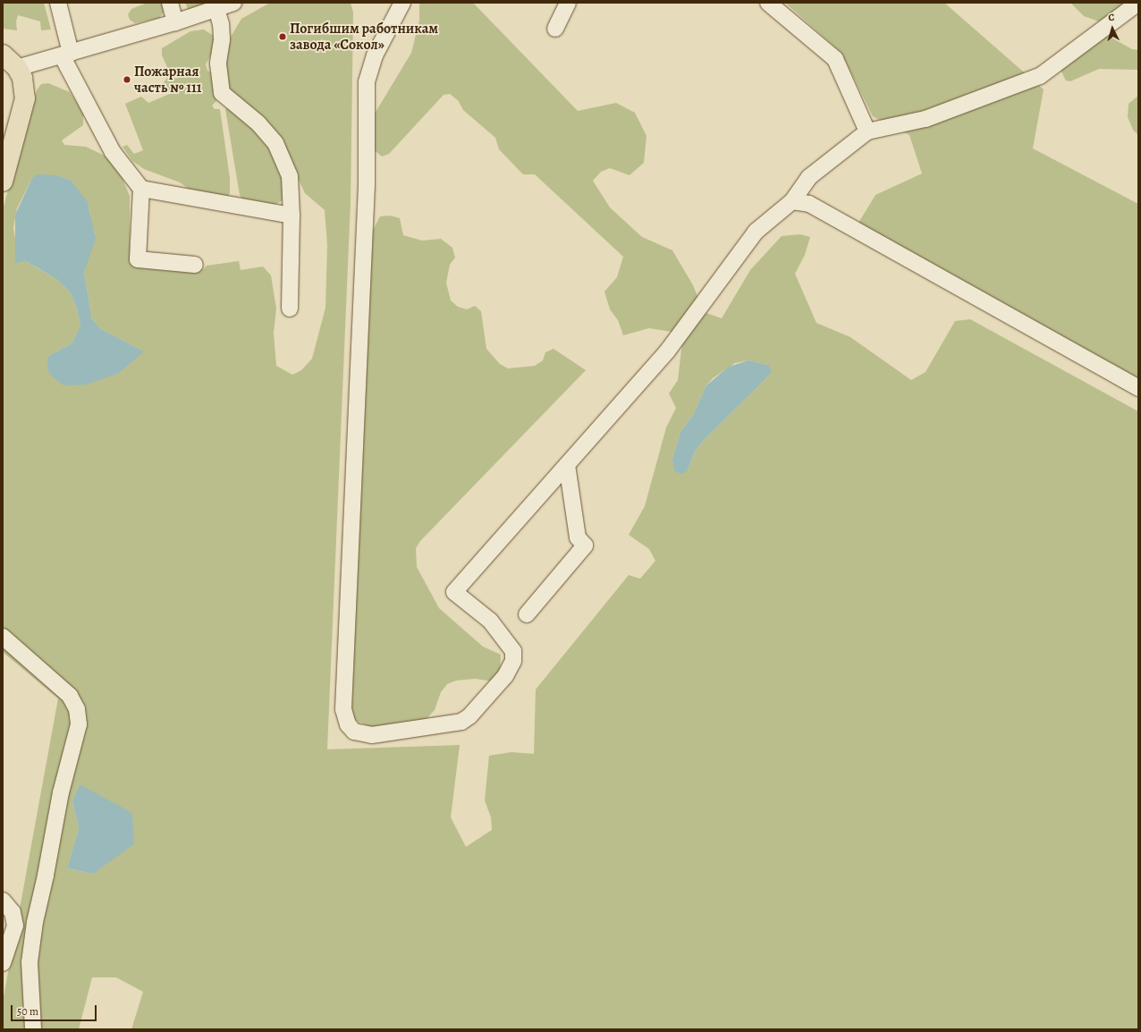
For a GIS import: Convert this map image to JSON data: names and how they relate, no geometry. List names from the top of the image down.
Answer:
{
  "places": ["Погибшим работникам завода «Сокол»", "Пожарная часть № 111"],
  "scale_bar": "50 m",
  "north": "top"
}
